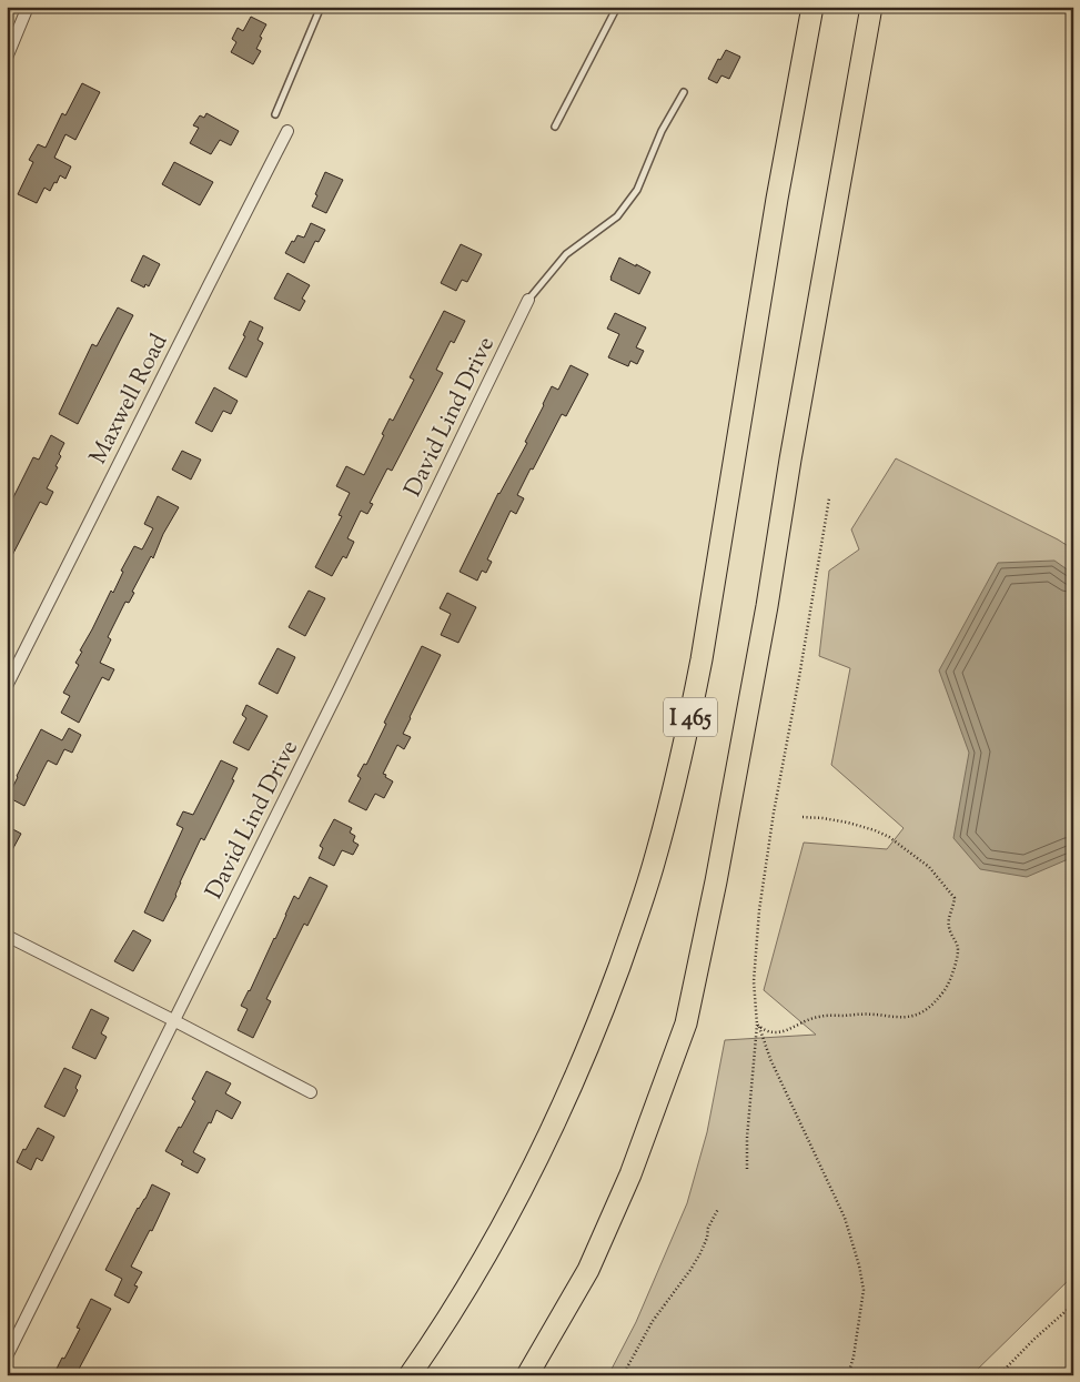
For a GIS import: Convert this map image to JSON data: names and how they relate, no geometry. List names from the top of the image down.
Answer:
{
  "streets": {
    "highway": ["I 465"],
    "street": ["Maxwell Road", "David Lind Drive"]
  }
}
